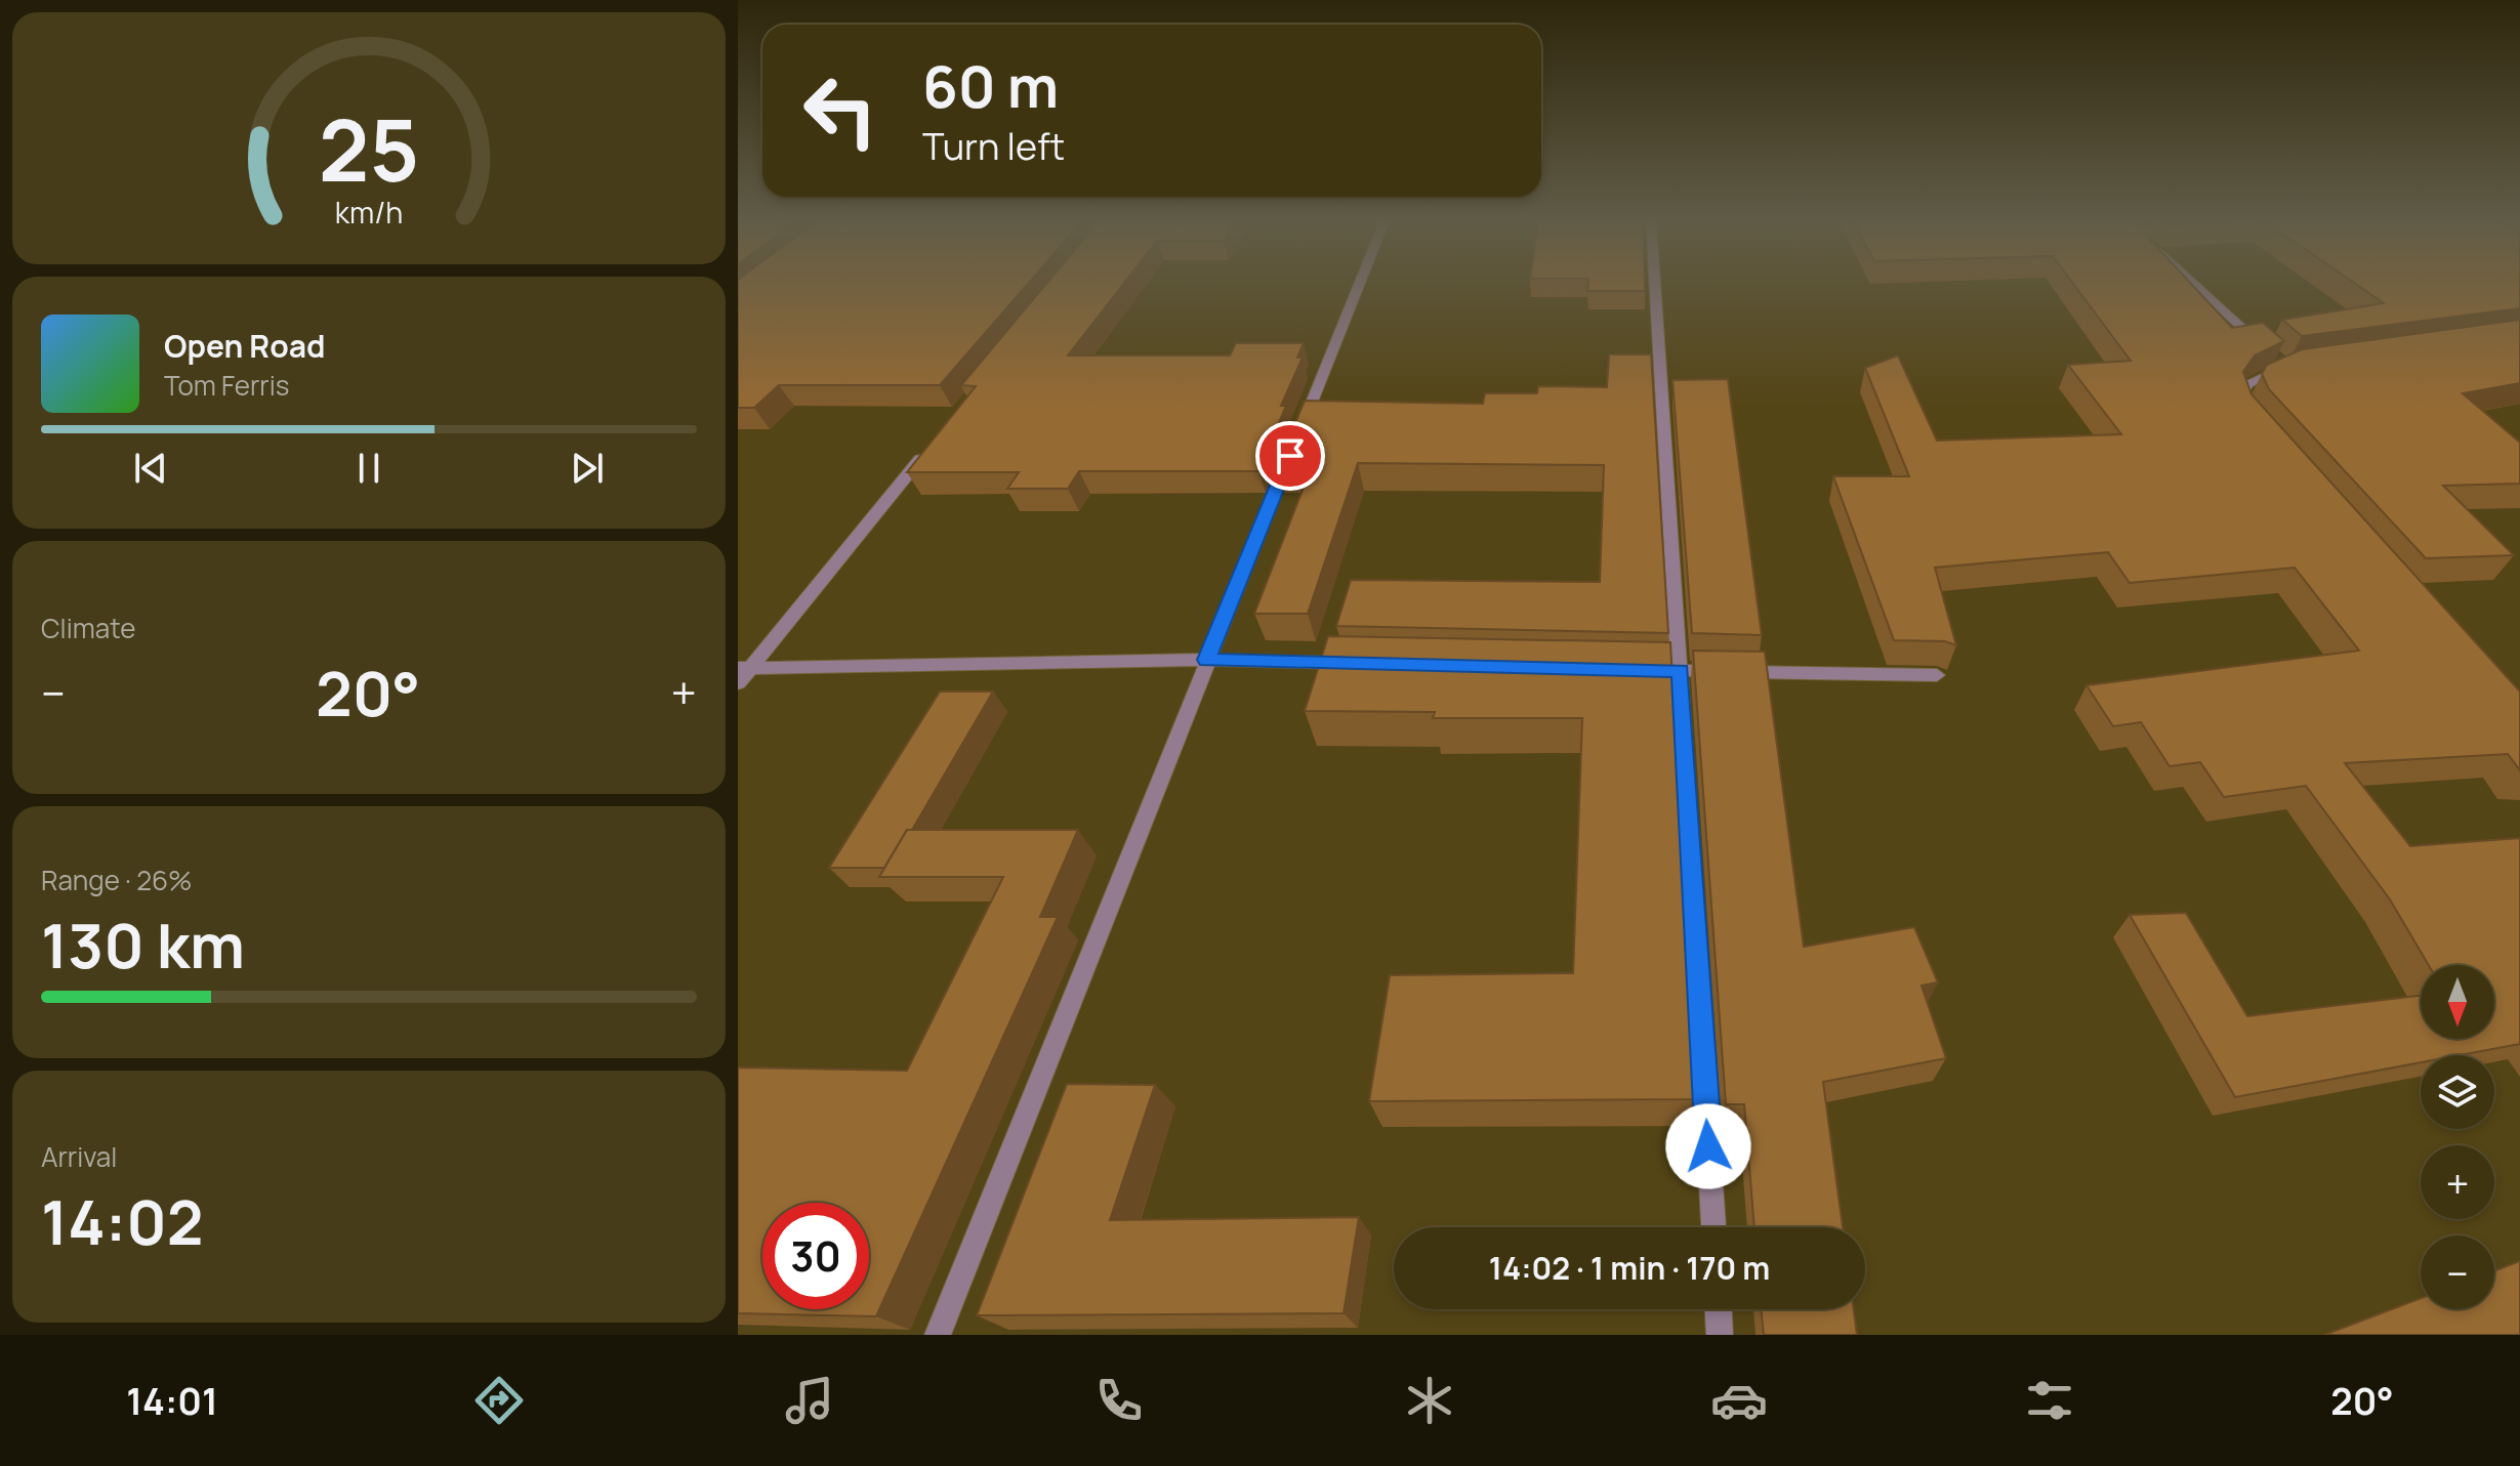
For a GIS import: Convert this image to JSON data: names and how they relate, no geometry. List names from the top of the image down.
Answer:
{
  "north": "bottom",
  "page": {
    "turn": ["60 m", "Turn left"],
    "song": ["Open Road", "Tom Ferris"],
    "tile": [
      "Climate",
      ["Range · 26%", "130 km"],
      ["Arrival", "14:02"]
    ],
    "heat": ["−", "20°", "+"],
    "map_buttons": ["+", "−"],
    "limit": "30",
    "trip": "14:02 · 1 min · 170 m",
    "tabs": ["14:01", "20°"],
    "gauge": ["25", "km/h"]
  }
}
